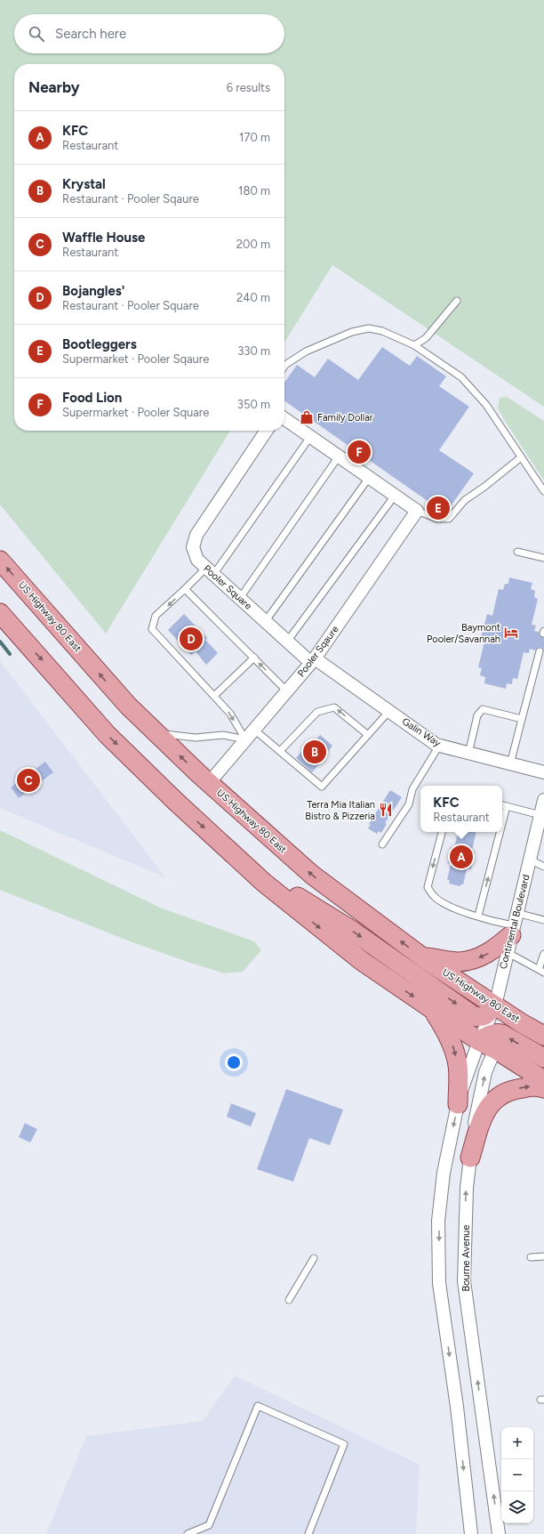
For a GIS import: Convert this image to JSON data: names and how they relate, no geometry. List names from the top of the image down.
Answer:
{
  "streets": {
    "main road": ["US Highway 80 East"],
    "street": [
      "Pooler Square",
      "Pooler Sqaure",
      "Galin Way",
      "Continental Boulevard",
      "Bourne Avenue"
    ]
  },
  "crossings": [
    ["Pooler Square", "Pooler Sqaure"],
    ["Pooler Square", "Galin Way"],
    ["US Highway 80 East", "Pooler Sqaure"],
    ["US Highway 80 East", "Continental Boulevard"],
    ["US Highway 80 East", "Bourne Avenue"],
    ["Pooler Sqaure", "Galin Way"],
    ["Continental Boulevard", "Bourne Avenue"]
  ],
  "places": {
    "shop": ["Family Dollar"],
    "hotel": ["Baymont Pooler/Savannah"],
    "restaurant": ["Terra Mia Italian Bistro & Pizzeria"]
  },
  "page": {
    "search": "Search here",
    "heading": ["Nearby", "6 results"],
    "list": [
      {
        "mark": "A",
        "name": "KFC",
        "note": "Restaurant",
        "value": "170 m"
      },
      {
        "mark": "B",
        "name": "Krystal",
        "note": "Restaurant · Pooler Sqaure",
        "value": "180 m"
      },
      {
        "mark": "C",
        "name": "Waffle House",
        "note": "Restaurant",
        "value": "200 m"
      },
      {
        "mark": "D",
        "name": "Bojangles'",
        "note": "Restaurant · Pooler Square",
        "value": "240 m"
      },
      {
        "mark": "E",
        "name": "Bootleggers",
        "note": "Supermarket · Pooler Sqaure",
        "value": "330 m"
      },
      {
        "mark": "F",
        "name": "Food Lion",
        "note": "Supermarket · Pooler Square",
        "value": "350 m"
      }
    ],
    "pins": [
      "F",
      "E",
      "D",
      "B",
      "C",
      "A"
    ],
    "popup": ["KFC", "Restaurant"],
    "map_buttons": ["+", "−"]
  }
}
